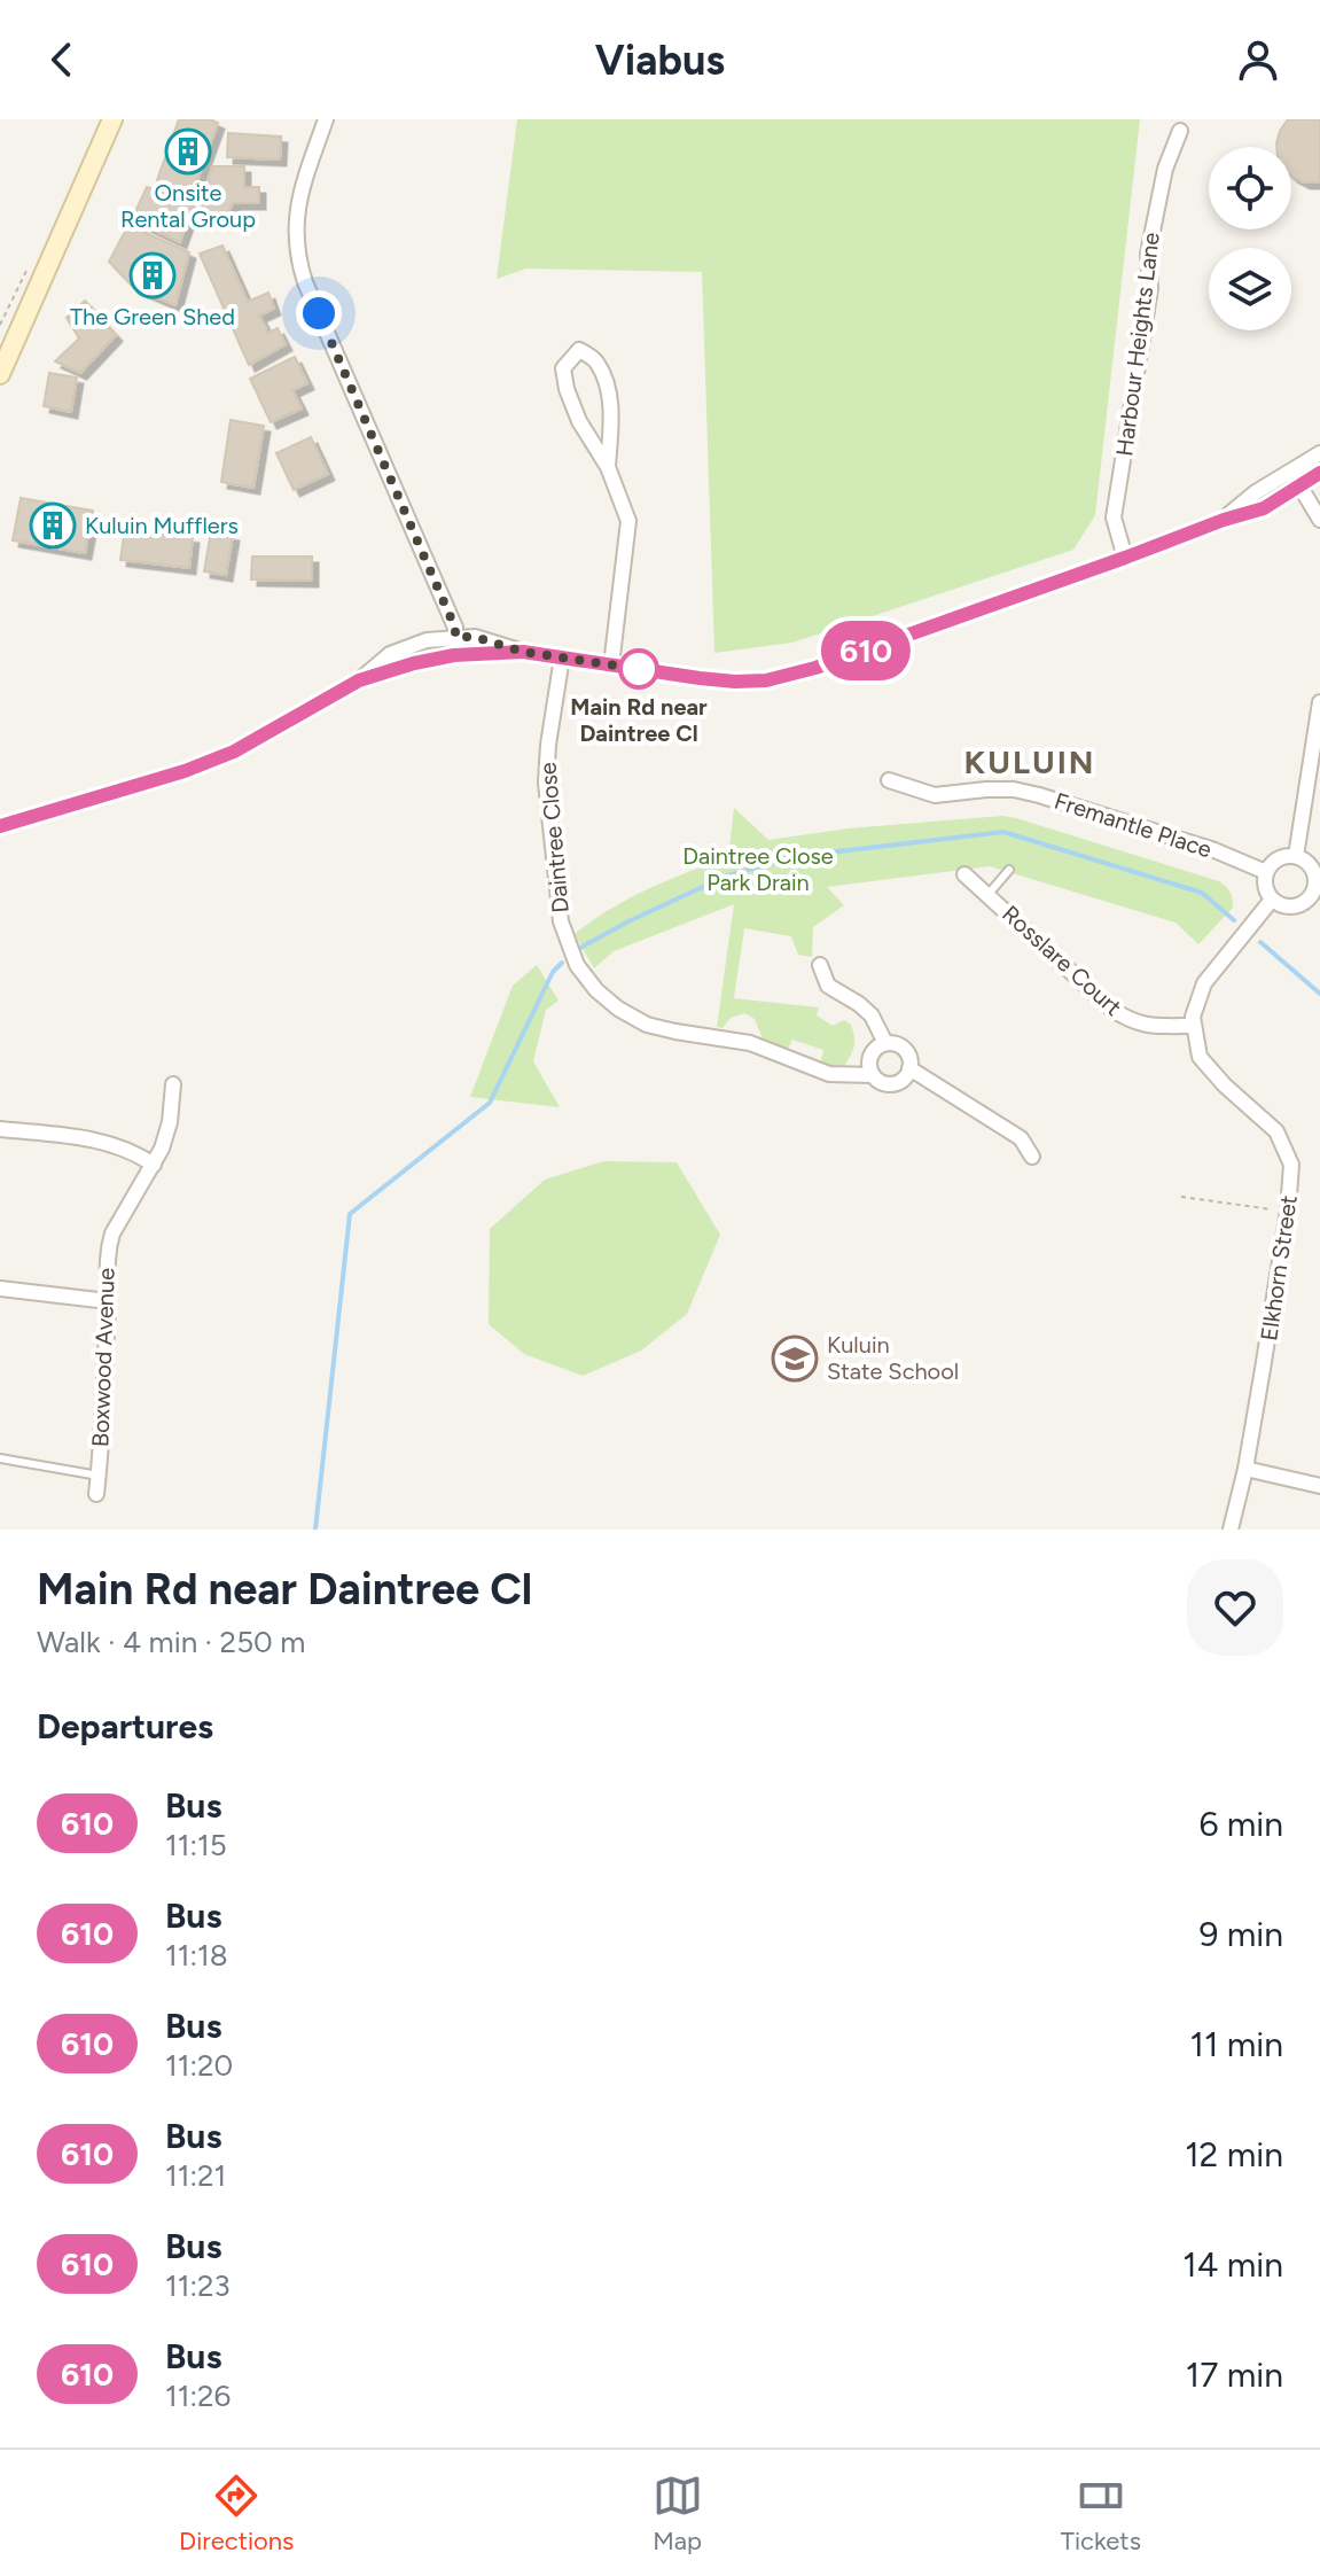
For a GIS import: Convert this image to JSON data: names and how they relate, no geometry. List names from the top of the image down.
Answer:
{
  "streets": {
    "street": [
      "Harbour Heights Lane",
      "Fremantle Place",
      "Daintree Close",
      "Rosslare Court",
      "Elkhorn Street",
      "Boxwood Avenue"
    ]
  },
  "crossings": [
    ["Rosslare Court", "Elkhorn Street"]
  ],
  "districts": ["KULUIN"],
  "parks": ["Daintree Close Park Drain"],
  "places": {
    "building": ["Onsite Rental Group", "The Green Shed", "Kuluin Mufflers"],
    "other": ["Main Rd near Daintree Cl"],
    "school or university": ["Kuluin State School"]
  },
  "lines": ["bus line 610"],
  "page": {
    "header": "Viabus",
    "on_map": "610",
    "heading": [
      ["Main Rd near Daintree Cl", "Walk · 4 min · 250 m"],
      "Departures"
    ],
    "list": [
      {
        "mark": "610",
        "name": "Bus",
        "note": "11:15",
        "value": "6 min"
      },
      {
        "mark": "610",
        "name": "Bus",
        "note": "11:18",
        "value": "9 min"
      },
      {
        "mark": "610",
        "name": "Bus",
        "note": "11:20",
        "value": "11 min"
      },
      {
        "mark": "610",
        "name": "Bus",
        "note": "11:21",
        "value": "12 min"
      },
      {
        "mark": "610",
        "name": "Bus",
        "note": "11:23",
        "value": "14 min"
      },
      {
        "mark": "610",
        "name": "Bus",
        "note": "11:26",
        "value": "17 min"
      }
    ],
    "tabs": ["Directions", "Map", "Tickets"]
  }
}
